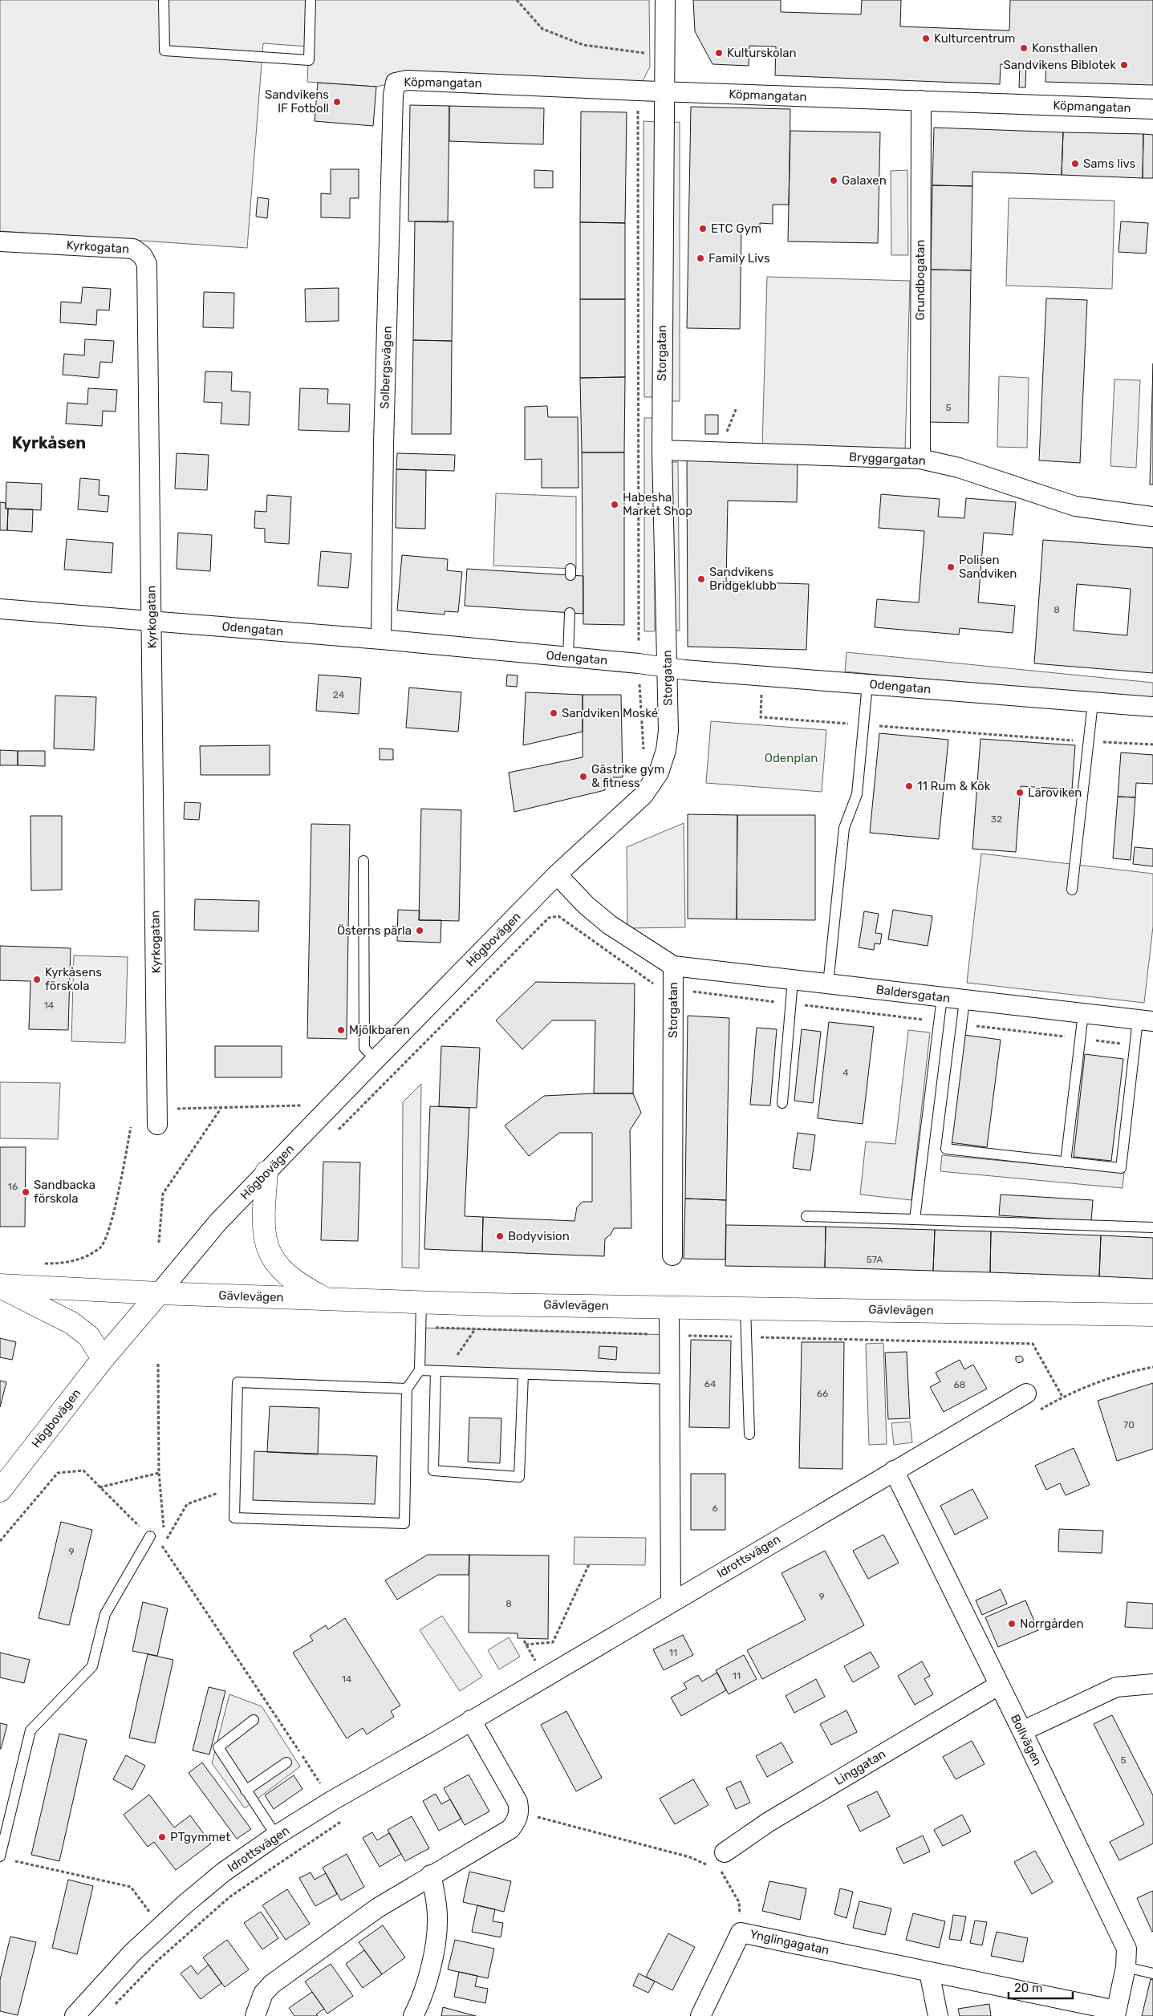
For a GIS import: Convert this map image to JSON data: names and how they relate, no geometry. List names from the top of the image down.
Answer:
{
  "streets": {
    "main road": ["Högbovägen", "Gävlevägen"],
    "street": [
      "Köpmangatan",
      "Kyrkogatan",
      "Grundbogatan",
      "Storgatan",
      "Solbergsvägen",
      "Bryggargatan",
      "Odengatan",
      "Baldersgatan",
      "Idrottsvägen",
      "Bollvägen",
      "Linggatan",
      "Ynglingagatan"
    ]
  },
  "crossings": [
    ["Köpmangatan", "Grundbogatan"],
    ["Köpmangatan", "Storgatan"],
    ["Köpmangatan", "Solbergsvägen"],
    ["Kyrkogatan", "Odengatan"],
    ["Grundbogatan", "Bryggargatan"],
    ["Storgatan", "Bryggargatan"],
    ["Storgatan", "Odengatan"],
    ["Storgatan", "Högbovägen"],
    ["Storgatan", "Baldersgatan"],
    ["Solbergsvägen", "Odengatan"],
    ["Högbovägen", "Gävlevägen"],
    ["Idrottsvägen", "Bollvägen"],
    ["Bollvägen", "Linggatan"],
    ["Bollvägen", "Ynglingagatan"]
  ],
  "districts": ["Kyrkåsen"],
  "parks": ["Odenplan"],
  "places": [
    "Kulturcentrum",
    "Konsthallen",
    "Kulturskolan",
    "Sandvikens Biblotek",
    "Sandvikens IF Fotboll",
    "Sams livs",
    "Galaxen",
    "ETC Gym",
    "Family Livs",
    "Habesha Market Shop",
    "Polisen Sandviken",
    "Sandvikens Bridgeklubb",
    "Sandviken Moské",
    "Gästrike gym & fitness",
    "11 Rum & Kök",
    "Läroviken",
    "Österns pärla",
    "Kyrkåsens förskola",
    "Mjölkbaren",
    "Sandbacka förskola",
    "Bodyvision",
    "Norrgården",
    "PTgymmet"
  ],
  "house_numbers": [
    "5",
    "8",
    "24",
    "32",
    "14",
    "4",
    "16",
    "57A",
    "64",
    "68",
    "66",
    "70",
    "6",
    "9",
    "9",
    "8",
    "11",
    "11",
    "14",
    "5"
  ],
  "scale_bar": "20 m"
}
